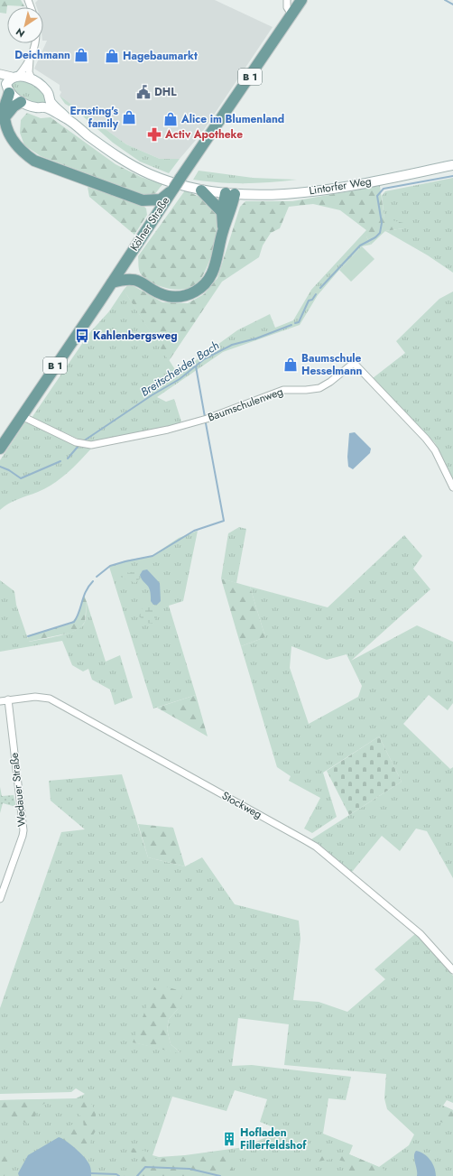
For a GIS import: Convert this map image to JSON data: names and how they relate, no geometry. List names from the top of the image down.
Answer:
{
  "streets": {
    "main road": ["B 1", "Lintorfer Weg", "Kölner Straße"],
    "street": ["Baumschulenweg", "Wedauer Straße", "Stockweg"]
  },
  "crossings": [
    ["Kölner Straße", "Baumschulenweg"],
    ["Wedauer Straße", "Stockweg"]
  ],
  "water": ["Breitscheider Bach"],
  "places": {
    "shop": [
      "Deichmann",
      "Hagebaumarkt",
      "Ernsting's family",
      "Alice im Blumenland",
      "Baumschule Hesselmann"
    ],
    "public building": ["DHL"],
    "pharmacy": ["Activ Apotheke"],
    "bus stop": ["Kahlenbergsweg"],
    "building": ["Hofladen Fillerfeldshof"]
  },
  "north": "bottom left"
}
